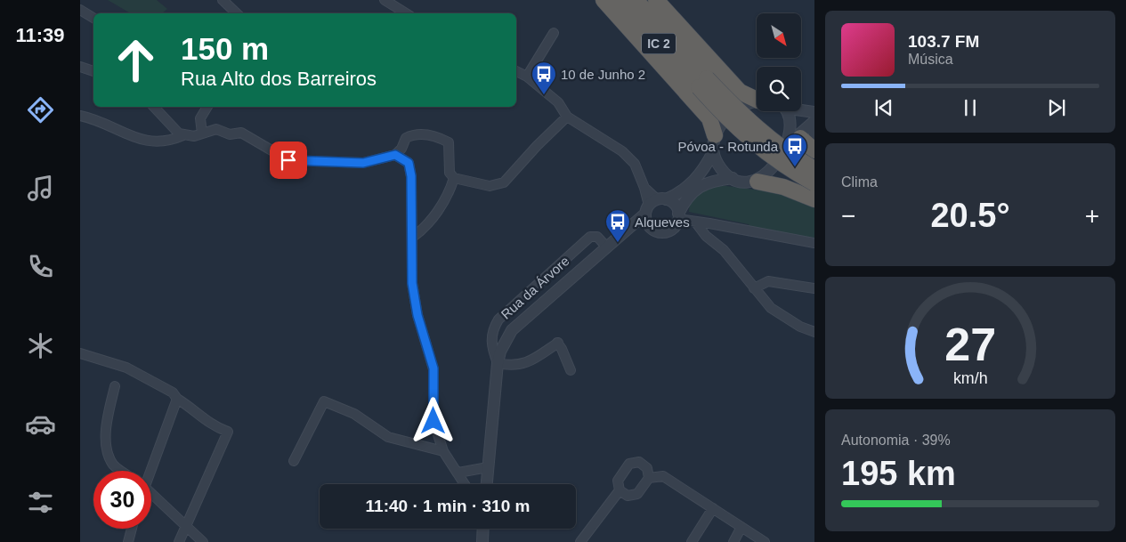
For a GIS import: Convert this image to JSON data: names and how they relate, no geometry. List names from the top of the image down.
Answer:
{
  "streets": {
    "highway": ["IC 2"],
    "street": ["Rua da Árvore"]
  },
  "places": {
    "bus stop": ["10 de Junho 2", "Póvoa - Rotunda", "Alqueves"]
  },
  "north": "bottom right",
  "page": {
    "tabs": "11:39",
    "turn": ["150 m", "Rua Alto dos Barreiros"],
    "song": ["103.7 FM", "Música"],
    "tile": [
      "Clima",
      ["Autonomia · 39%", "195 km"]
    ],
    "heat": ["−", "20.5°", "+"],
    "limit": "30",
    "trip": "11:40 · 1 min · 310 m",
    "gauge": ["27", "km/h"]
  }
}
